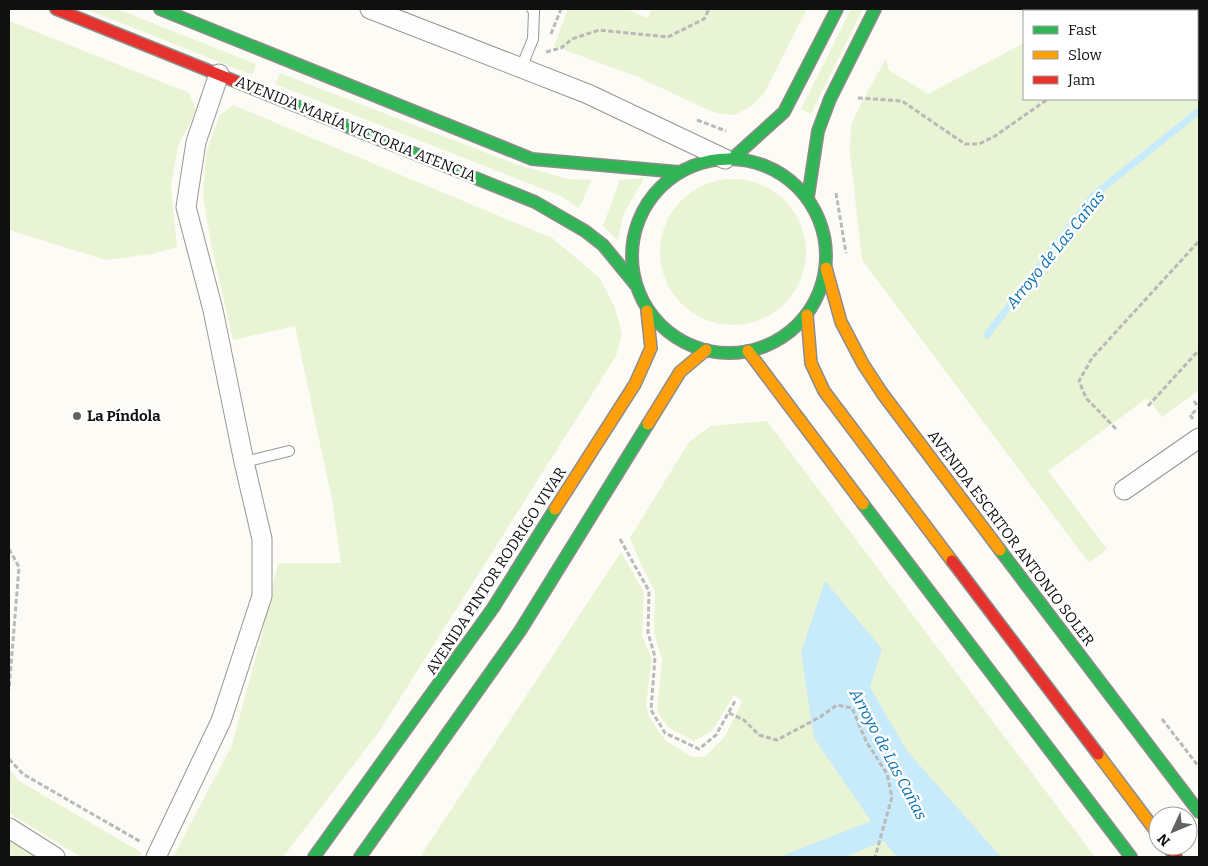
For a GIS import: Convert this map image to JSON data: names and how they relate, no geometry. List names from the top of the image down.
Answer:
{
  "streets": {
    "main road": ["AVENIDA MARÍA VICTORIA ATENCIA", "AVENIDA ESCRITOR ANTONIO SOLER", "AVENIDA PINTOR RODRIGO VIVAR"]
  },
  "water": ["Arroyo de Las Cañas"],
  "places": ["La Píndola"],
  "legend": ["Fast", "Slow", "Jam"],
  "north": "bottom left"
}
